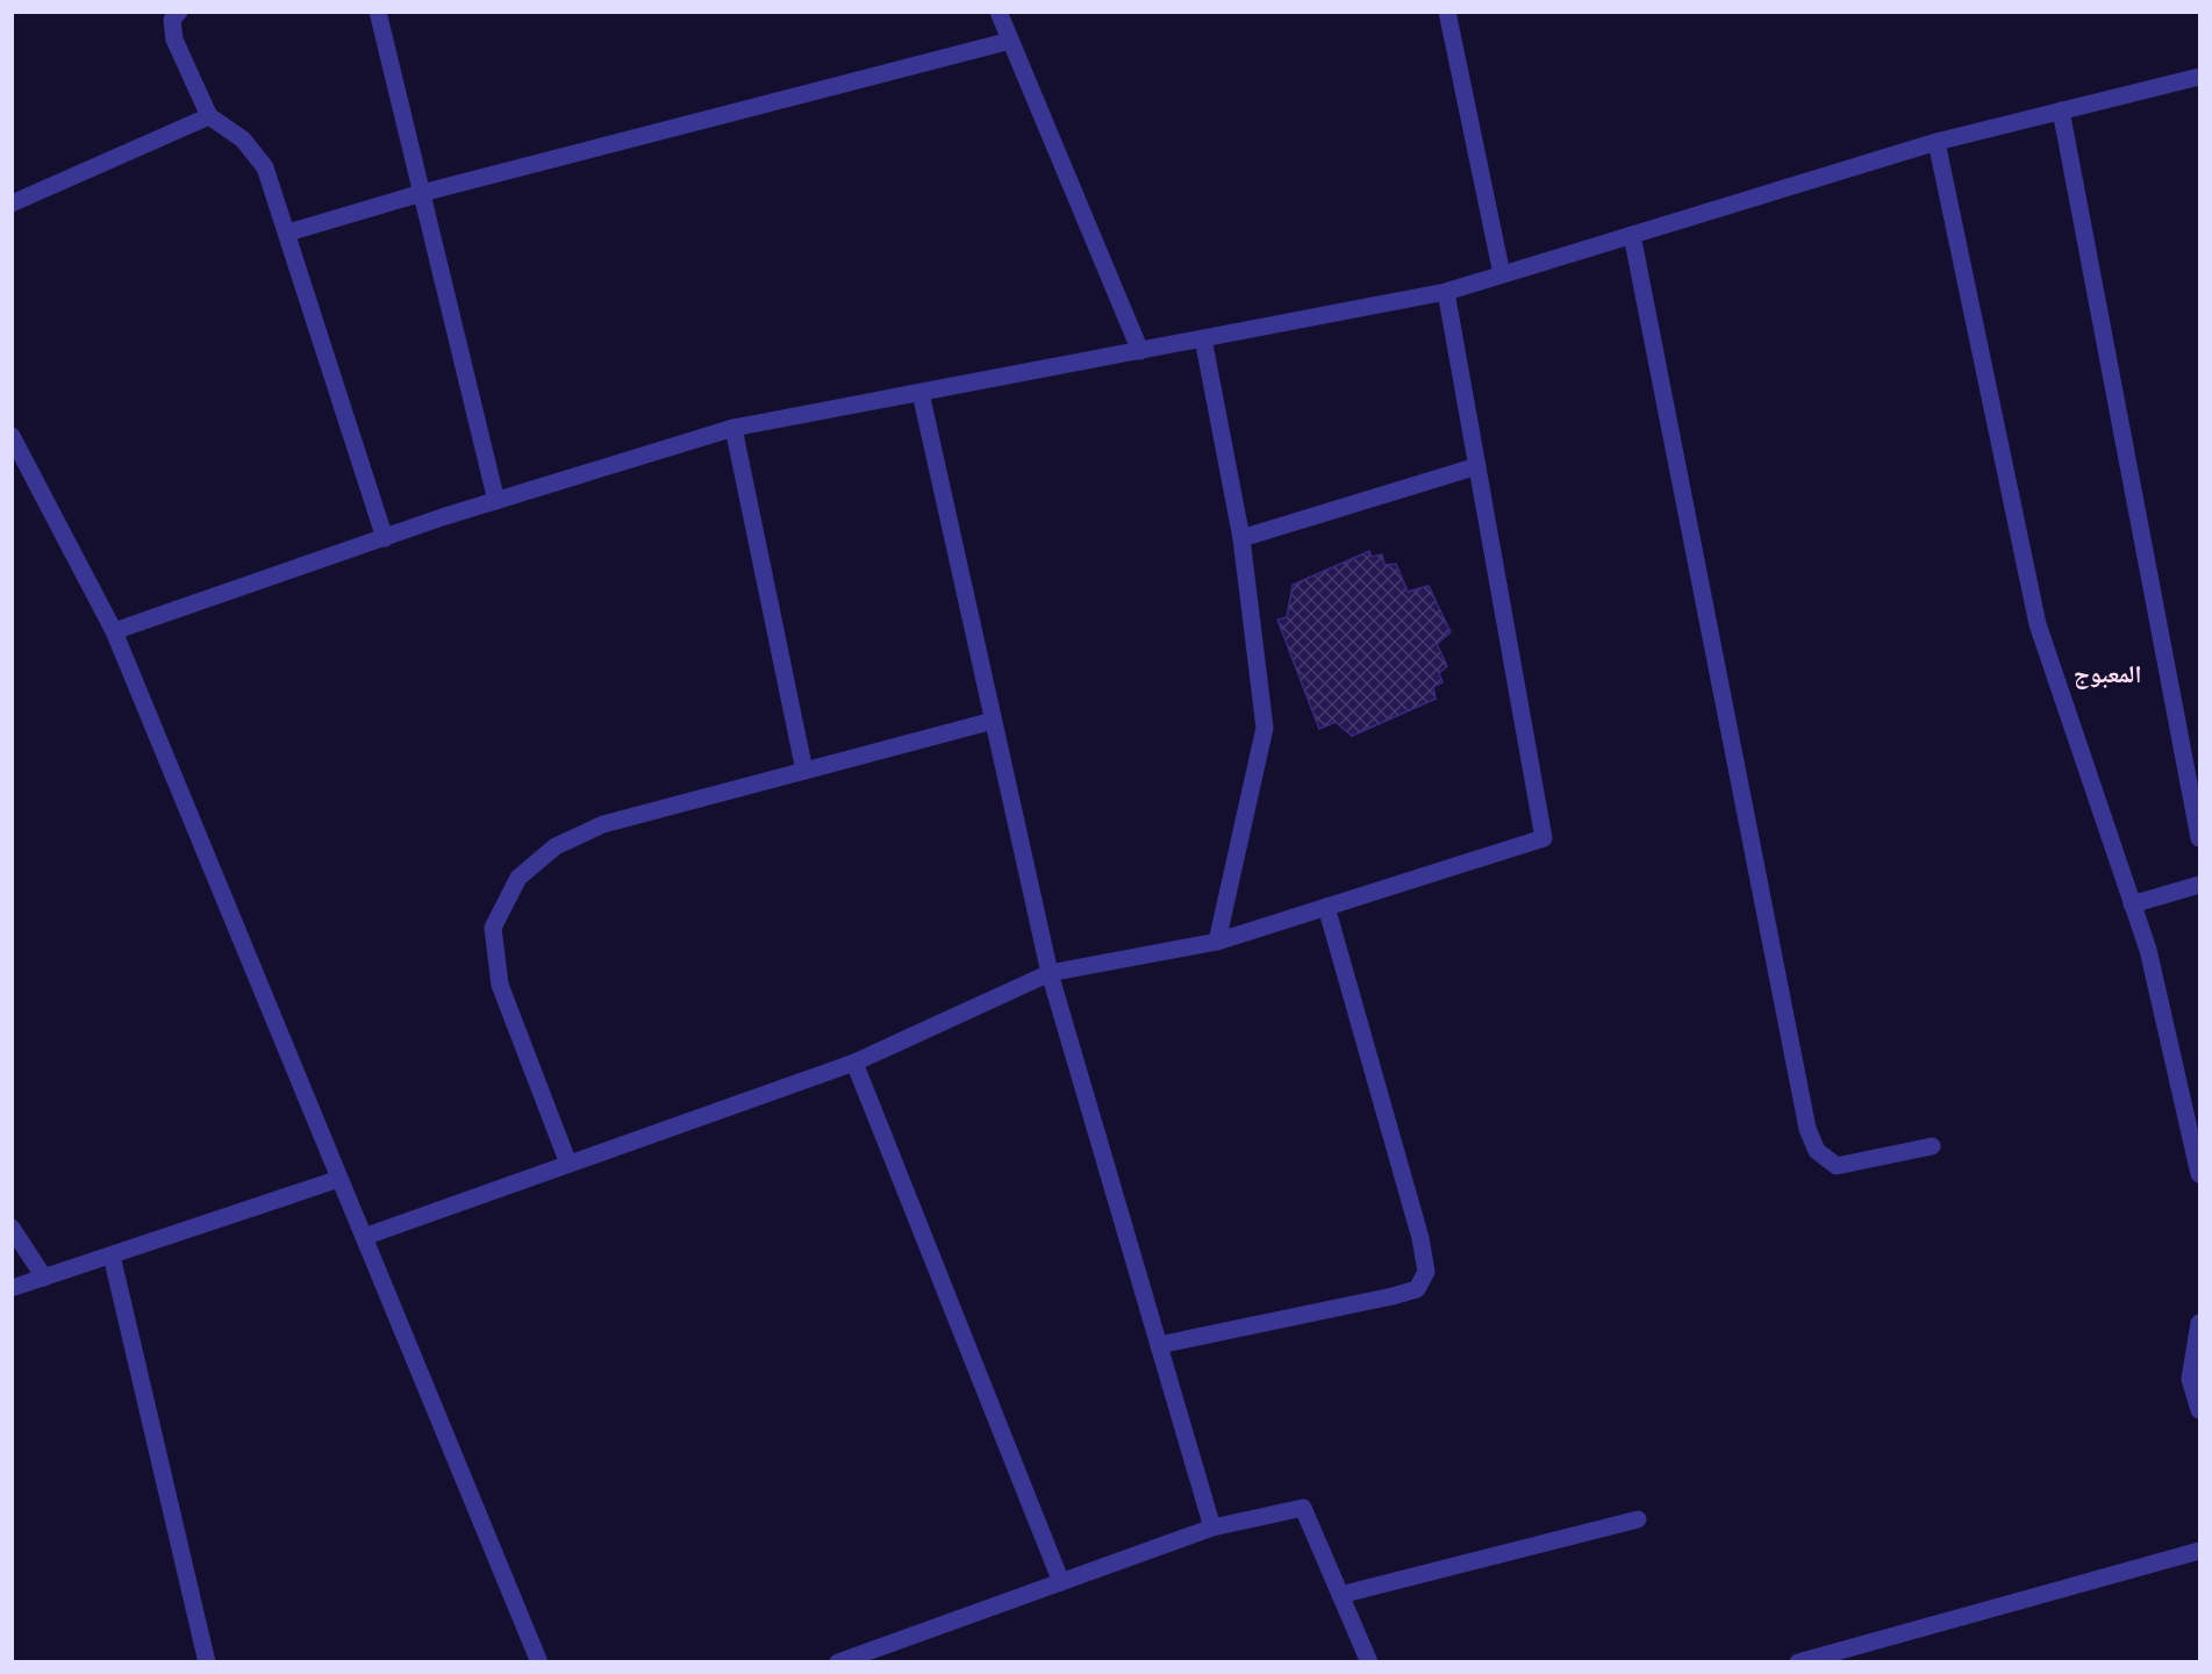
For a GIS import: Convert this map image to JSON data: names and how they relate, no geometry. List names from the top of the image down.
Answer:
{
  "districts": ["المعبوج"]
}
